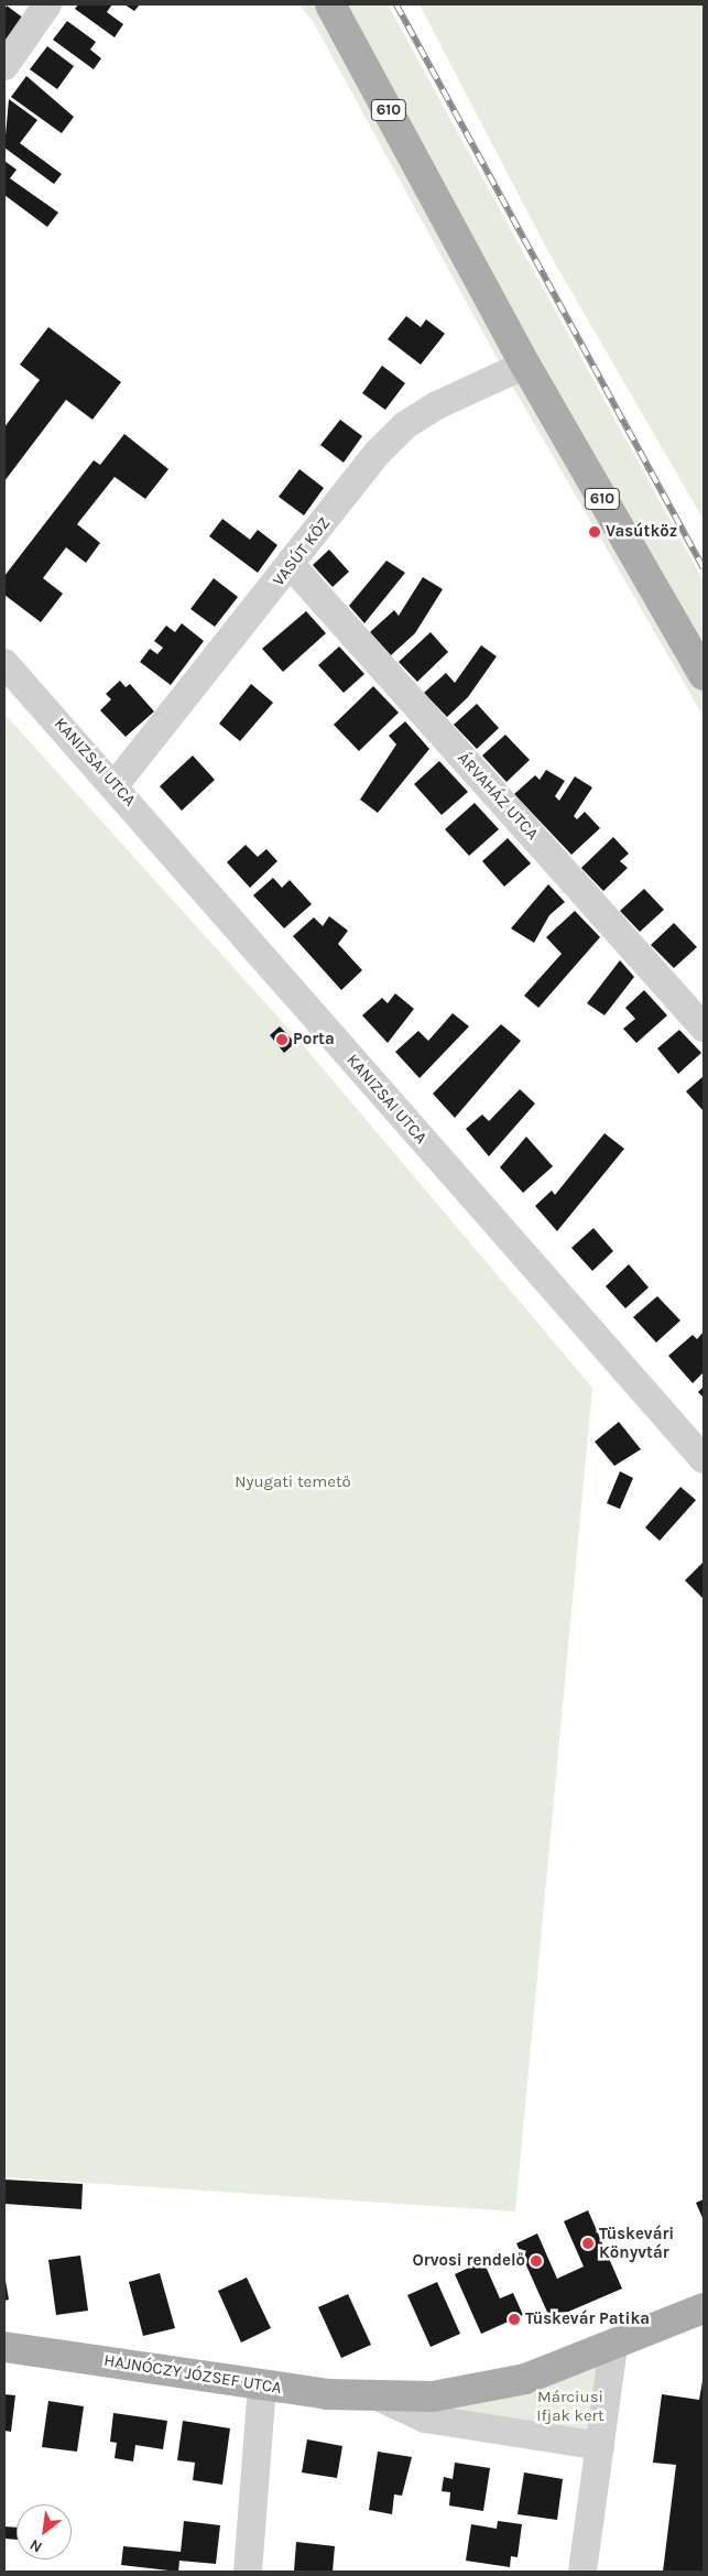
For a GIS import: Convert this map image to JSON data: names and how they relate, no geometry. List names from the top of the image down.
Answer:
{
  "streets": {
    "main road": ["610", "HAJNÓCZY JÓZSEF UTCA"],
    "street": ["VASÚT KÖZ", "KANIZSAI UTCA", "ÁRVAHÁZ UTCA"]
  },
  "crossings": [
    ["610", "VASÚT KÖZ"],
    ["VASÚT KÖZ", "KANIZSAI UTCA"],
    ["VASÚT KÖZ", "ÁRVAHÁZ UTCA"]
  ],
  "parks": ["Nyugati temető", "Márciusi Ifjak kert"],
  "places": [
    "Vasútköz",
    "Porta",
    "Tüskevári Könyvtár",
    "Orvosi rendelő",
    "Tüskevár Patika"
  ],
  "north": "bottom left"
}
